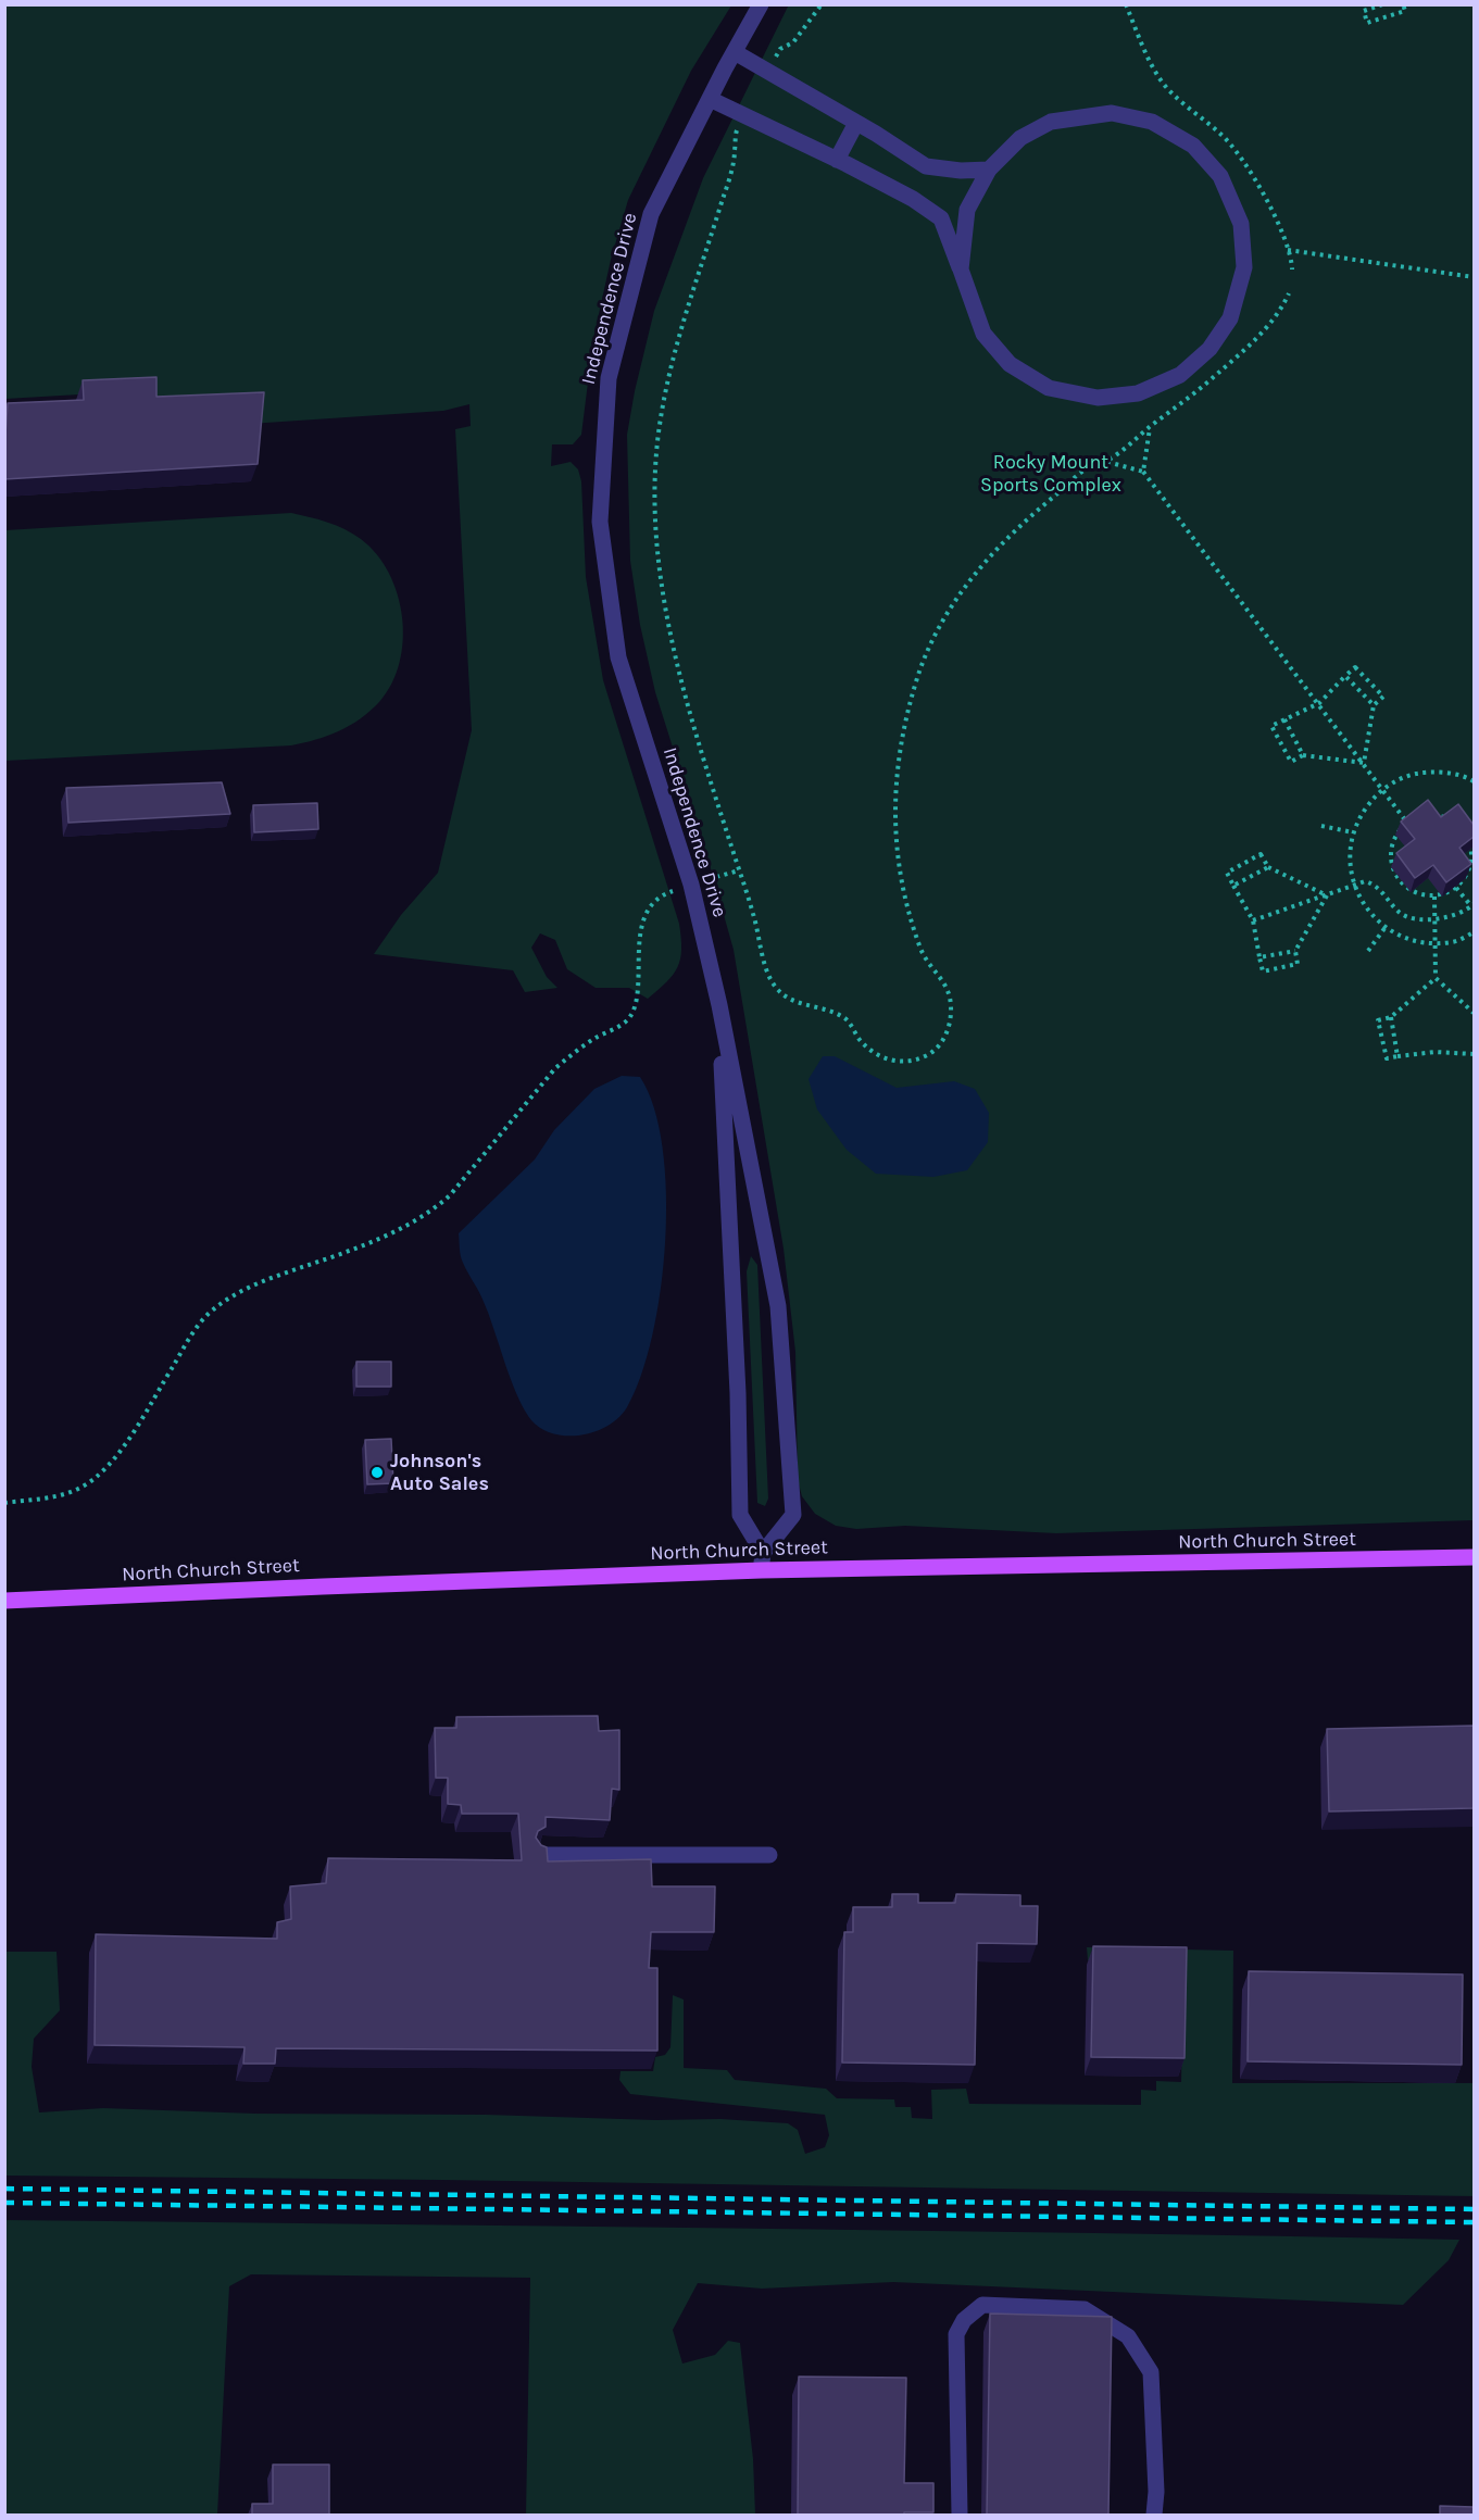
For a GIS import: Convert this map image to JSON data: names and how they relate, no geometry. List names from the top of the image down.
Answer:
{
  "streets": {
    "main road": ["North Church Street"],
    "street": ["Independence Drive"]
  },
  "parks": ["Rocky Mount Sports Complex"],
  "places": ["Johnson's Auto Sales"]
}
